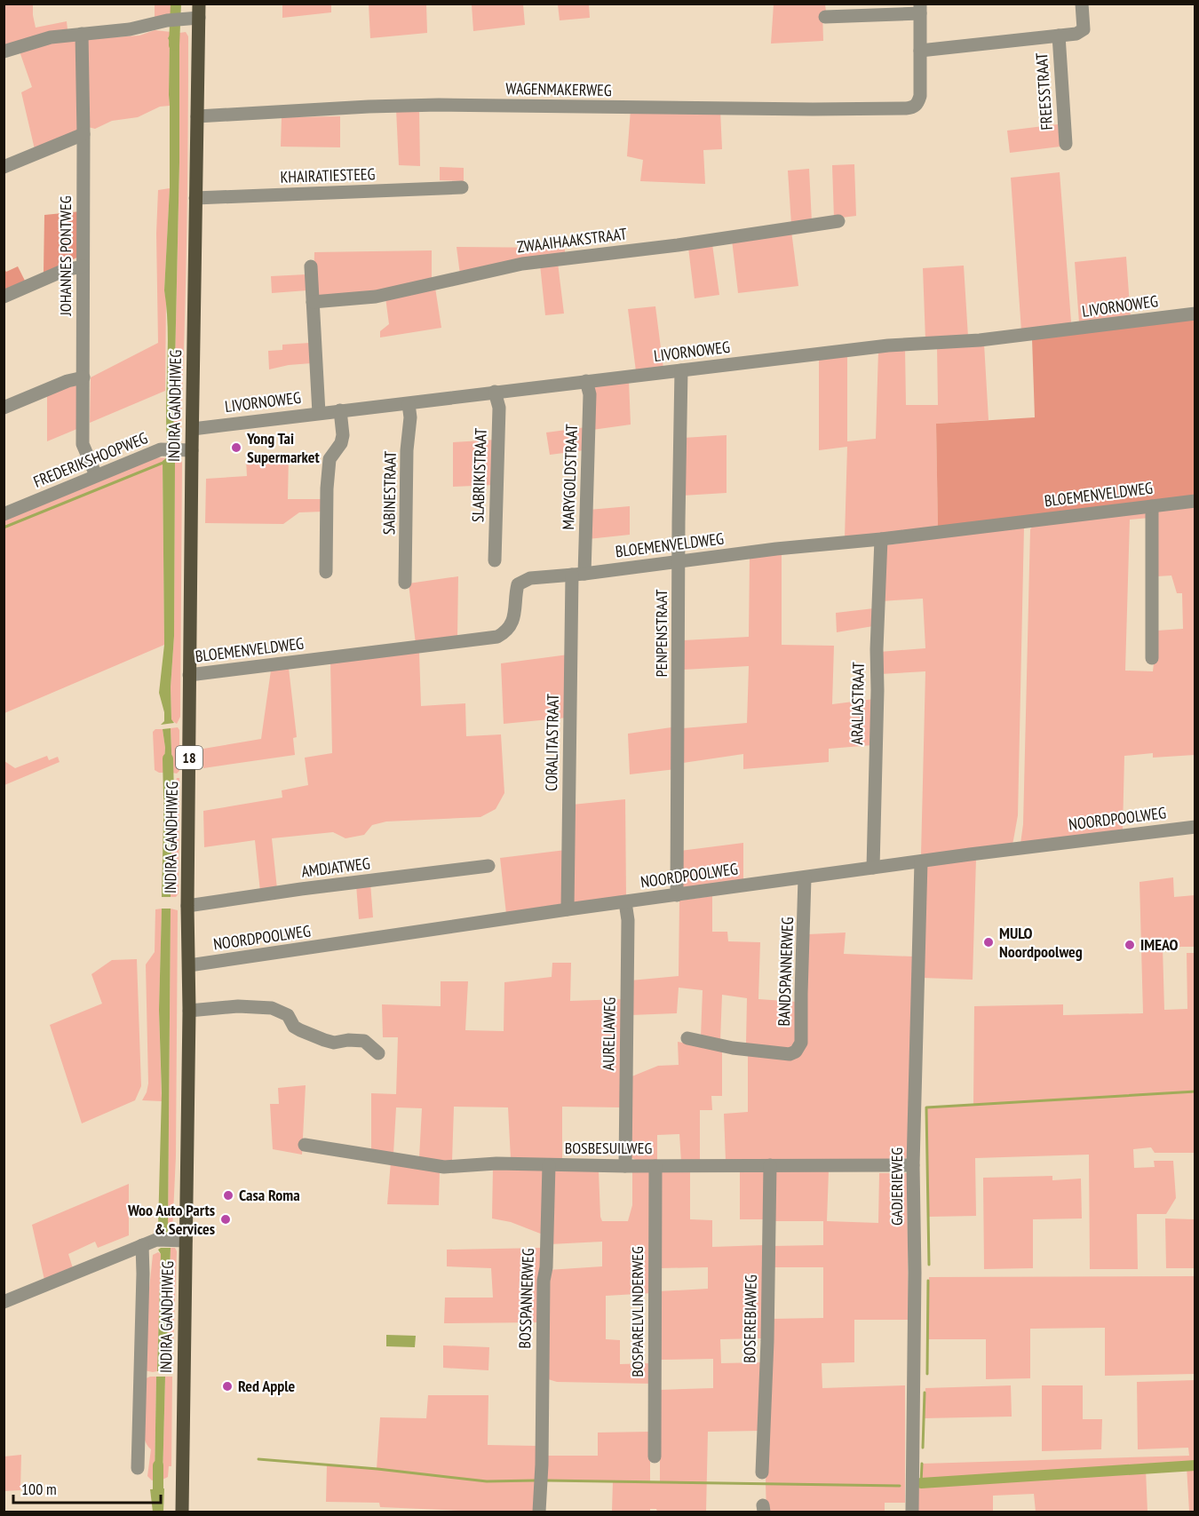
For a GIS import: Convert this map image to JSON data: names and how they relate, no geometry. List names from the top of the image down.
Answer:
{
  "streets": {
    "main road": ["INDIRA GANDHIWEG", "18"],
    "street": [
      "WAGENMAKERWEG",
      "FREESSTRAAT",
      "KHAIRATIESTEEG",
      "ZWAAIHAAKSTRAAT",
      "JOHANNES PONTWEG",
      "LIVORNOWEG",
      "FREDERIKSHOOPWEG",
      "SLABRIKISTRAAT",
      "MARYGOLDSTRAAT",
      "SABINESTRAAT",
      "BLOEMENVELDWEG",
      "PENPENSTRAAT",
      "ARALIASTRAAT",
      "CORALITASTRAAT",
      "NOORDPOOLWEG",
      "AMDJATWEG",
      "BANDSPANNERWEG",
      "AURELIAWEG",
      "BOSBESUILWEG",
      "GADJERIEWEG",
      "BOSSPANNERWEG",
      "BOSPARELVLINDERWEG",
      "BOSEREBIAWEG"
    ]
  },
  "crossings": [
    ["WAGENMAKERWEG", "INDIRA GANDHIWEG"],
    ["KHAIRATIESTEEG", "INDIRA GANDHIWEG"],
    ["JOHANNES PONTWEG", "FREDERIKSHOOPWEG"],
    ["LIVORNOWEG", "INDIRA GANDHIWEG"],
    ["LIVORNOWEG", "SLABRIKISTRAAT"],
    ["LIVORNOWEG", "MARYGOLDSTRAAT"],
    ["LIVORNOWEG", "SABINESTRAAT"],
    ["LIVORNOWEG", "PENPENSTRAAT"],
    ["INDIRA GANDHIWEG", "FREDERIKSHOOPWEG"],
    ["INDIRA GANDHIWEG", "BLOEMENVELDWEG"],
    ["INDIRA GANDHIWEG", "NOORDPOOLWEG"],
    ["INDIRA GANDHIWEG", "AMDJATWEG"],
    ["MARYGOLDSTRAAT", "BLOEMENVELDWEG"],
    ["MARYGOLDSTRAAT", "CORALITASTRAAT"],
    ["BLOEMENVELDWEG", "PENPENSTRAAT"],
    ["BLOEMENVELDWEG", "ARALIASTRAAT"],
    ["BLOEMENVELDWEG", "CORALITASTRAAT"],
    ["PENPENSTRAAT", "NOORDPOOLWEG"],
    ["ARALIASTRAAT", "NOORDPOOLWEG"],
    ["CORALITASTRAAT", "NOORDPOOLWEG"],
    ["NOORDPOOLWEG", "BANDSPANNERWEG"],
    ["NOORDPOOLWEG", "AURELIAWEG"],
    ["NOORDPOOLWEG", "GADJERIEWEG"],
    ["AURELIAWEG", "BOSBESUILWEG"],
    ["BOSBESUILWEG", "GADJERIEWEG"],
    ["BOSBESUILWEG", "BOSSPANNERWEG"],
    ["BOSBESUILWEG", "BOSPARELVLINDERWEG"],
    ["BOSBESUILWEG", "BOSEREBIAWEG"]
  ],
  "places": [
    "Yong Tai Supermarket",
    "MULO Noordpoolweg",
    "IMEAO",
    "Casa Roma",
    "Woo Auto Parts & Services",
    "Red Apple"
  ],
  "scale_bar": "100 m"
}
